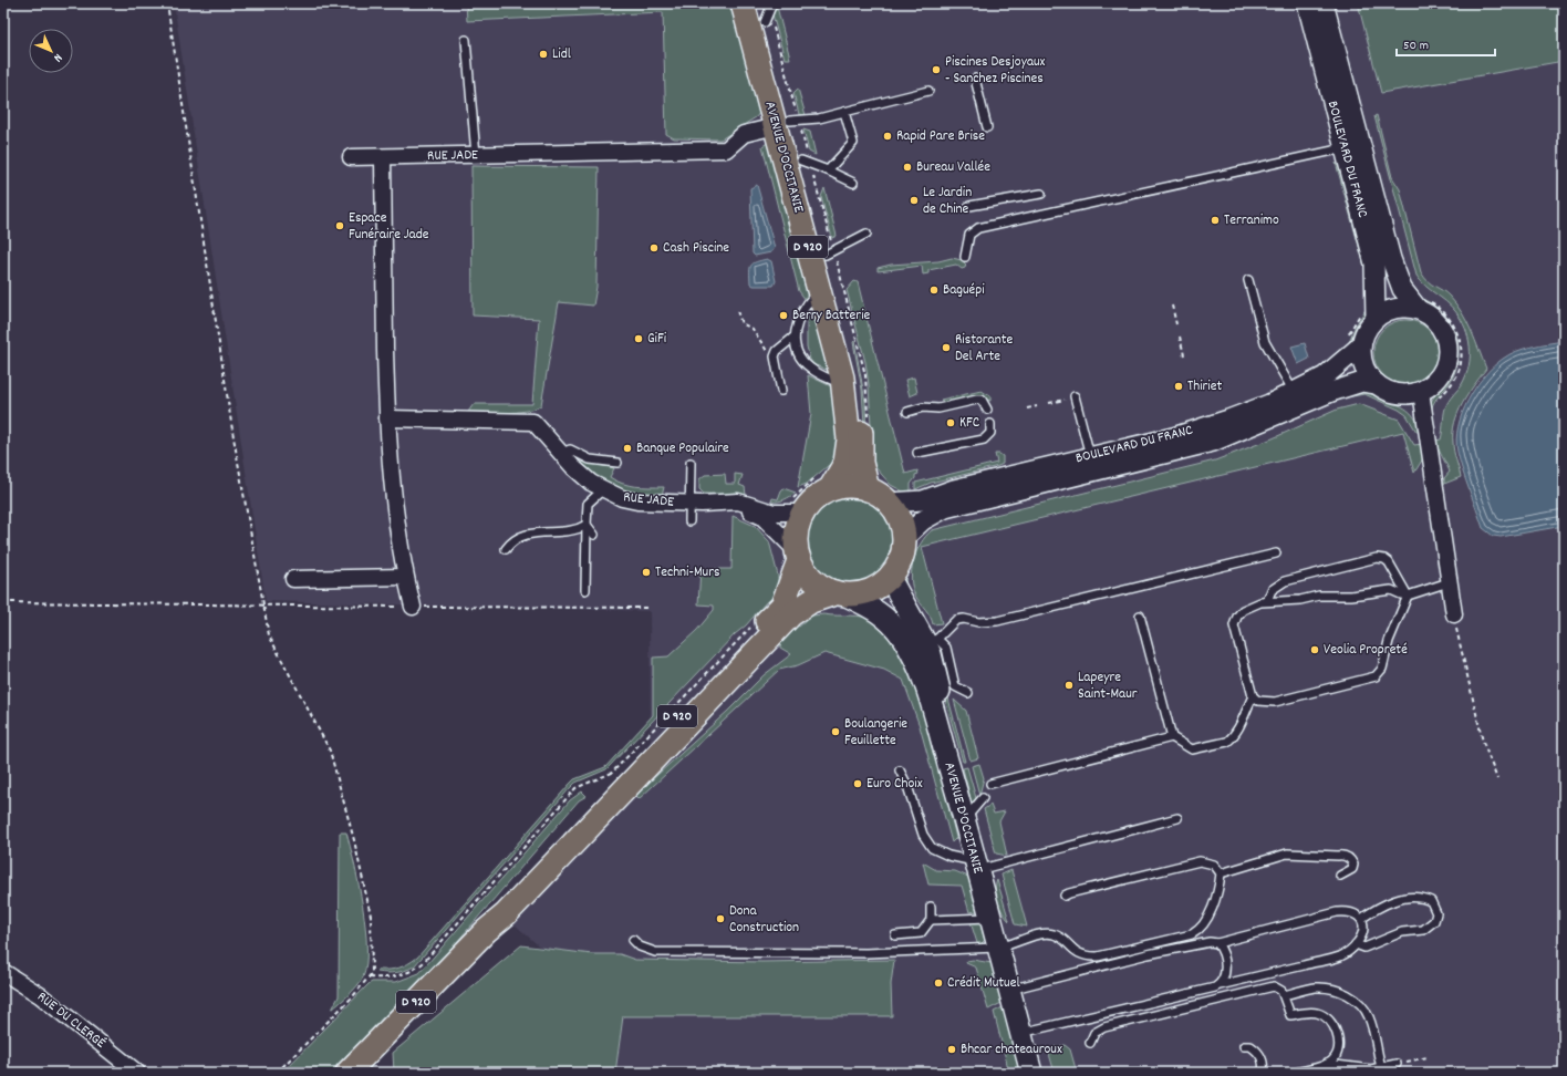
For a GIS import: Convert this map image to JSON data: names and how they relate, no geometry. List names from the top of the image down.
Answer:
{
  "streets": {
    "main road": ["AVENUE D'OCCITANIE", "D 920"],
    "street": ["RUE JADE", "BOULEVARD DU FRANC", "RUE DU CLERGÉ"]
  },
  "crossings": [
    ["RUE JADE", "AVENUE D'OCCITANIE"],
    ["RUE JADE", "BOULEVARD DU FRANC"],
    ["RUE JADE", "D 920"],
    ["AVENUE D'OCCITANIE", "BOULEVARD DU FRANC"],
    ["AVENUE D'OCCITANIE", "D 920"],
    ["BOULEVARD DU FRANC", "D 920"]
  ],
  "places": [
    "Lidl",
    "Piscines Desjoyaux - Sanchez Piscines",
    "Rapid Pare Brise",
    "Bureau Vallée",
    "Le Jardin de Chine",
    "Terranimo",
    "Espace Funéraire Jade",
    "Cash Piscine",
    "Baguépi",
    "Berry Batterie",
    "GiFi",
    "Ristorante Del Arte",
    "Thiriet",
    "KFC",
    "Banque Populaire",
    "Techni-Murs",
    "Veolia Propreté",
    "Lapeyre Saint-Maur",
    "Boulangerie Feuillette",
    "Euro Choix",
    "Dona Construction",
    "Crédit Mutuel",
    "Bhcar chateauroux"
  ],
  "scale_bar": "50 m",
  "north": "bottom right"
}
